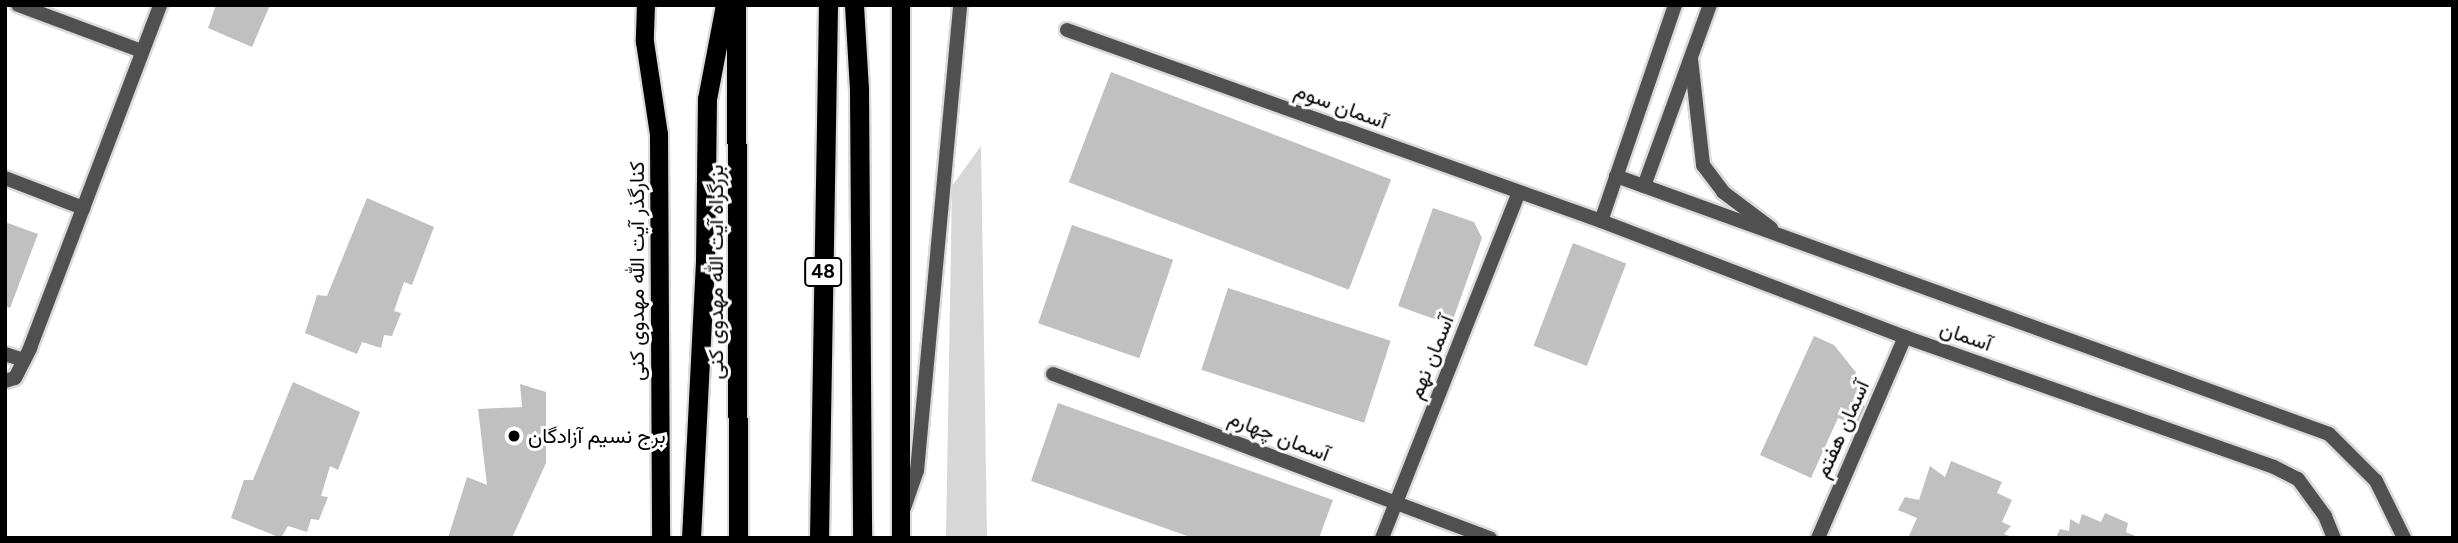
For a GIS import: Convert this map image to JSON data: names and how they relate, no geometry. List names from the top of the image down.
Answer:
{
  "streets": {
    "highway": ["بزرگراه آیت الله مهدوی کنی", "48"],
    "main road": ["کنارگذر آیت الله مهدوی کنی"],
    "street": [
      "آسمان سوم",
      "آسمان",
      "آسمان نهم",
      "آسمان هفتم",
      "آسمان چهارم"
    ]
  },
  "crossings": [
    ["آسمان سوم", "آسمان"],
    ["آسمان سوم", "آسمان نهم"],
    ["آسمان", "آسمان هفتم"],
    ["آسمان نهم", "آسمان چهارم"]
  ],
  "places": ["برج نسیم آزادگان"]
}
